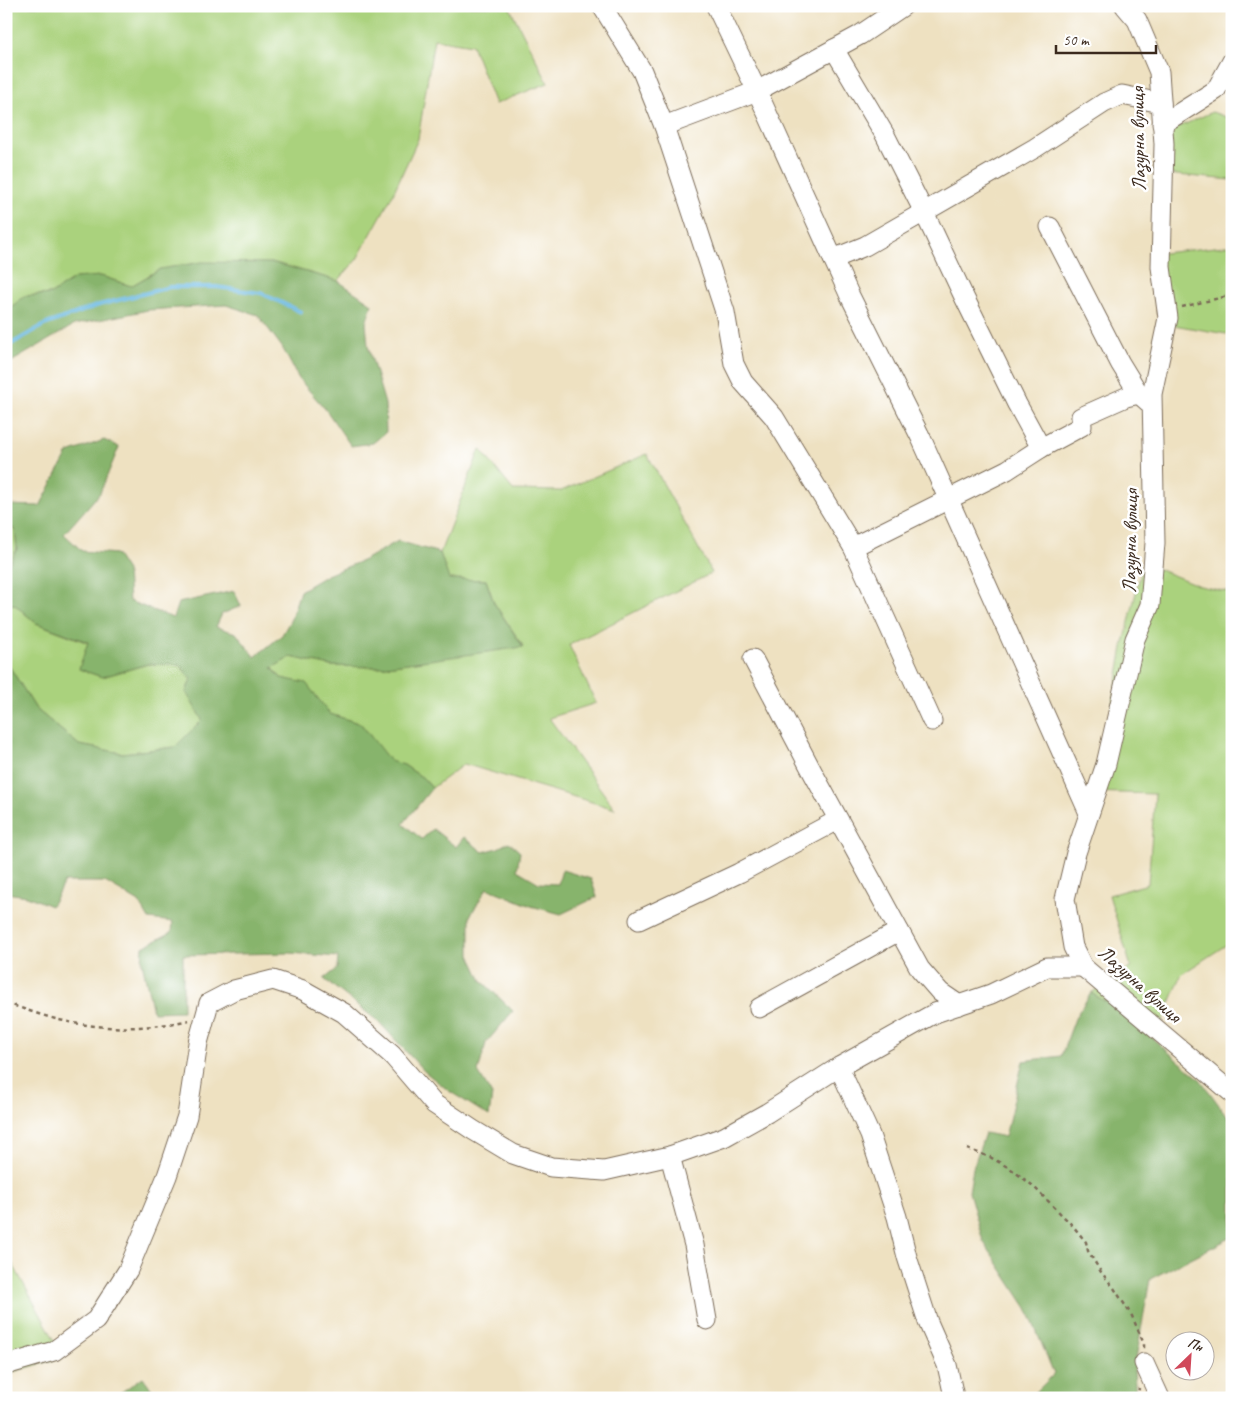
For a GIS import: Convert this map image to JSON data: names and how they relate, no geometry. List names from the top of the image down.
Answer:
{
  "streets": {
    "street": ["Лазурна вулиця"]
  },
  "scale_bar": "50 m",
  "north": "top right"
}
